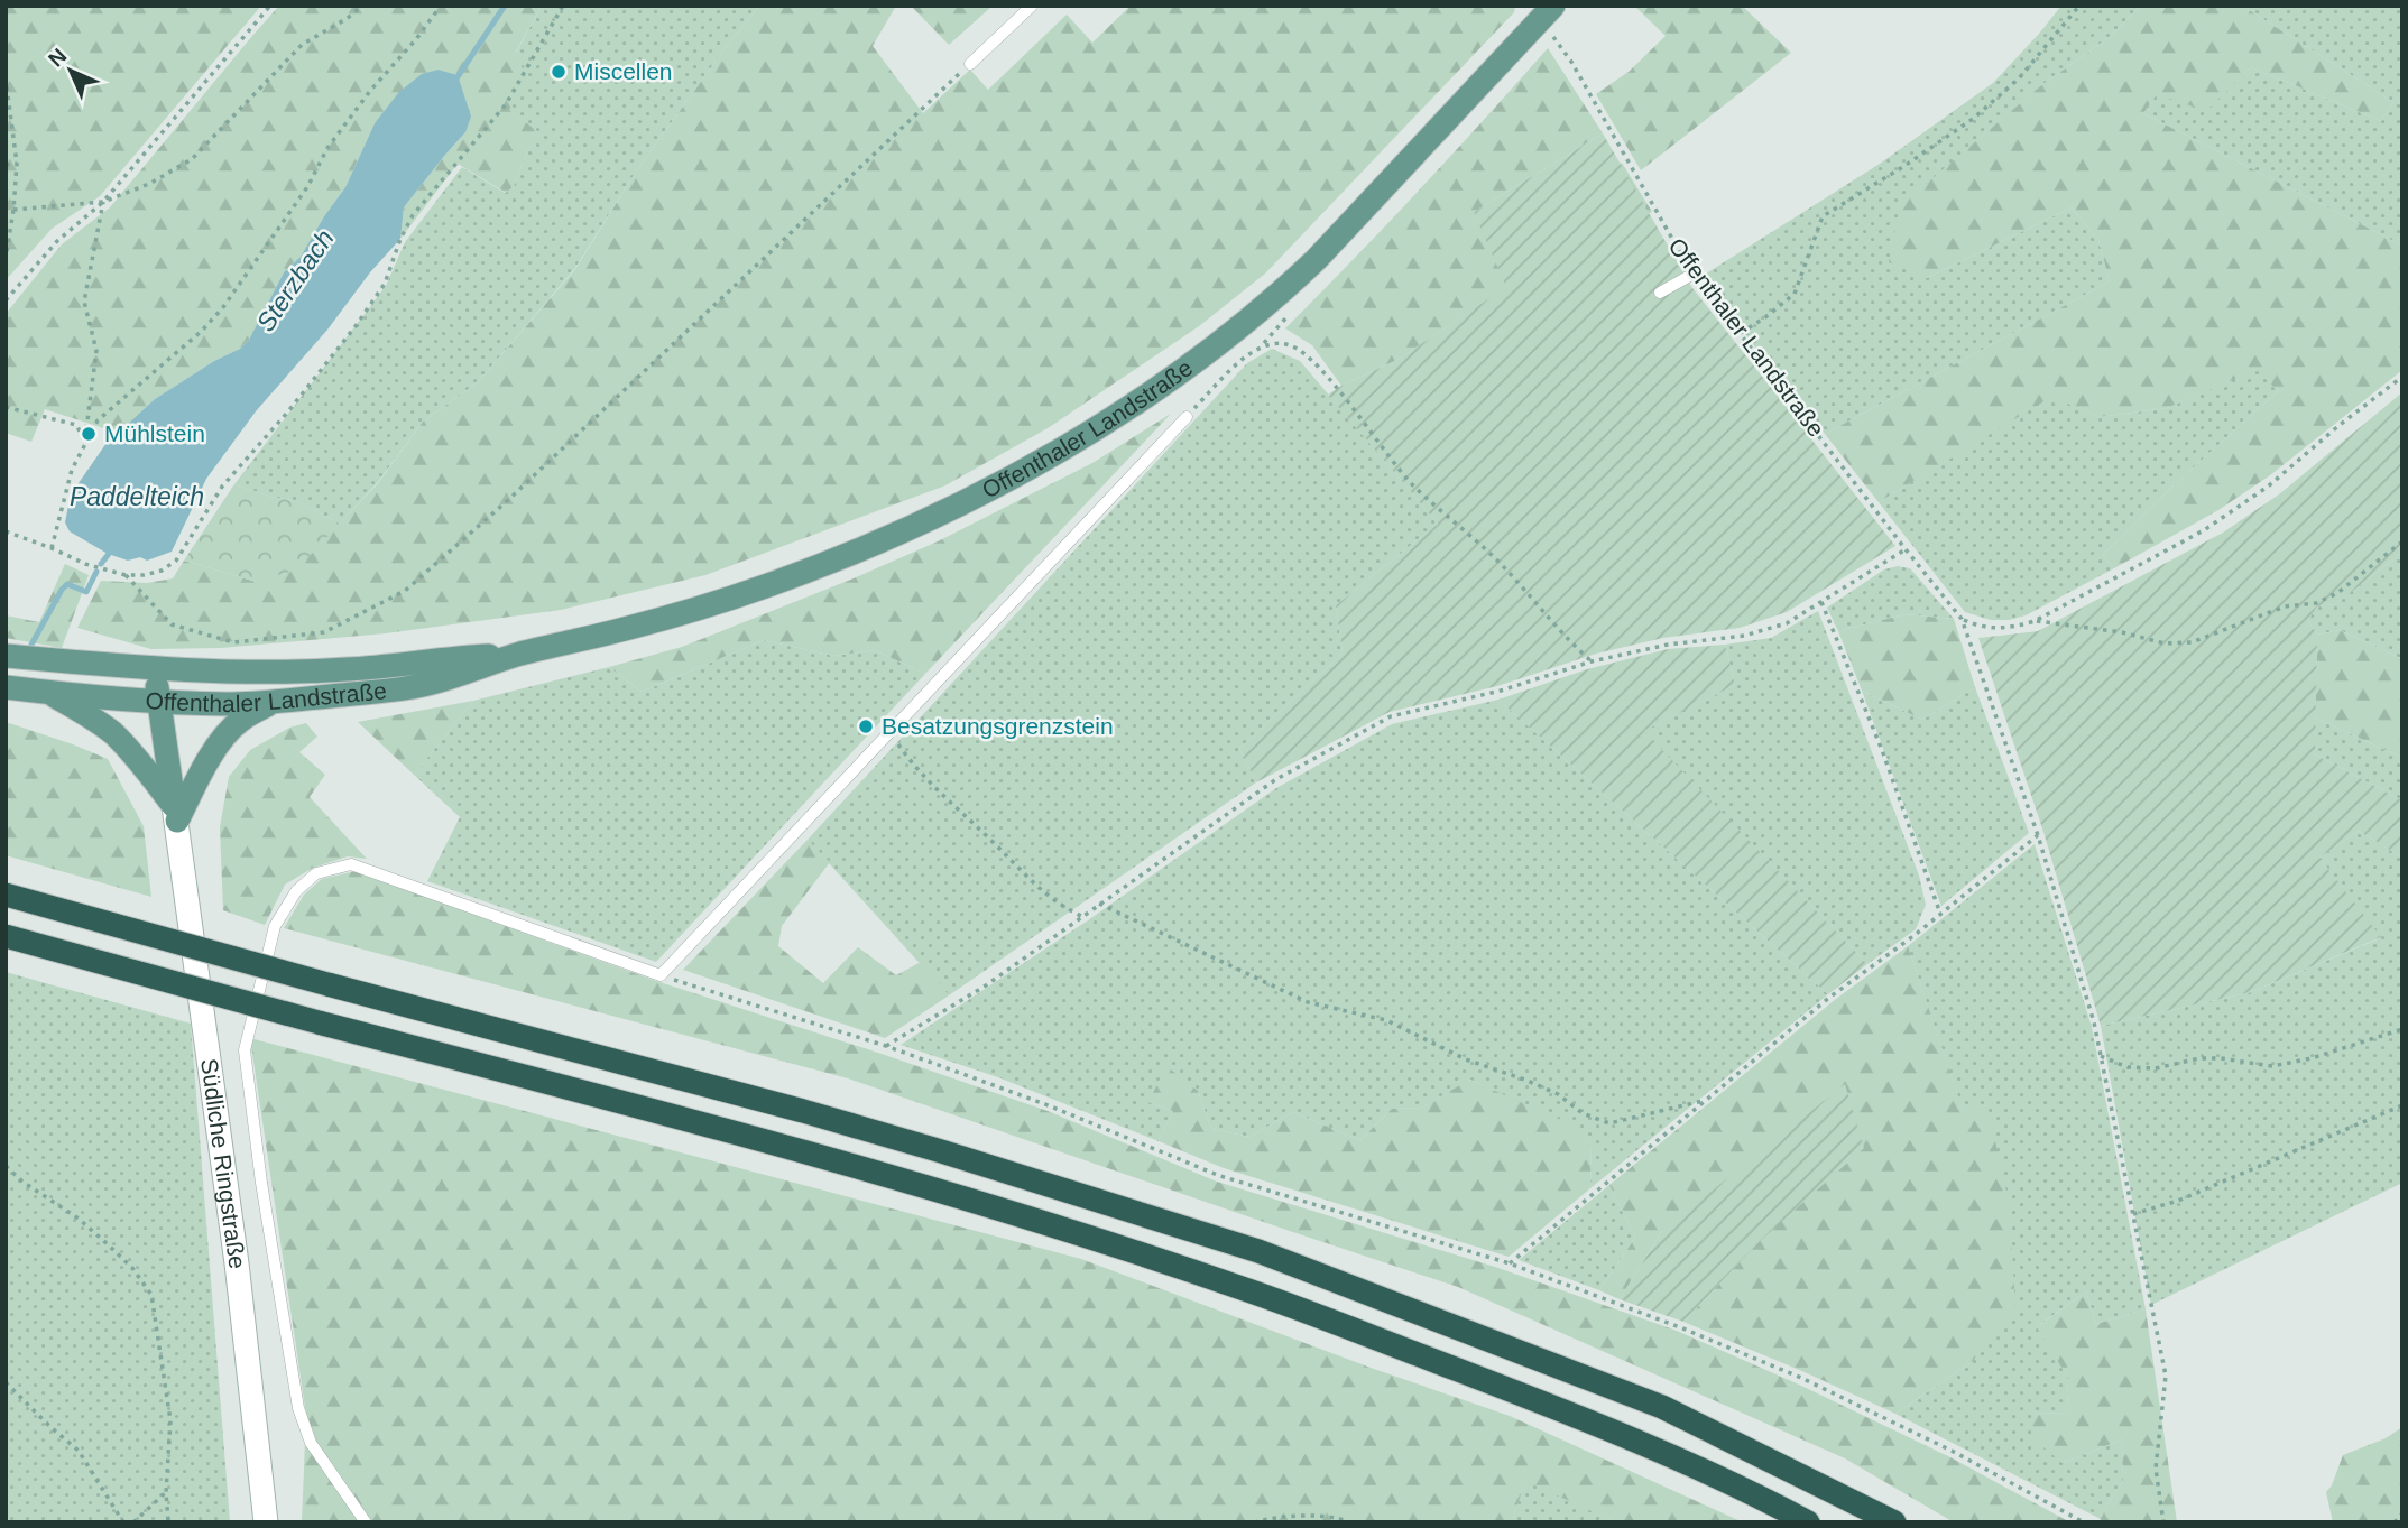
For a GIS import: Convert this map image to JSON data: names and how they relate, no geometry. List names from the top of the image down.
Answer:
{
  "streets": {
    "main road": ["Offenthaler Landstraße", "Südliche Ringstraße"]
  },
  "water": ["Sterzbach", "Paddelteich"],
  "places": ["Miscellen", "Mühlstein", "Besatzungsgrenzstein"],
  "north": "top left"
}
